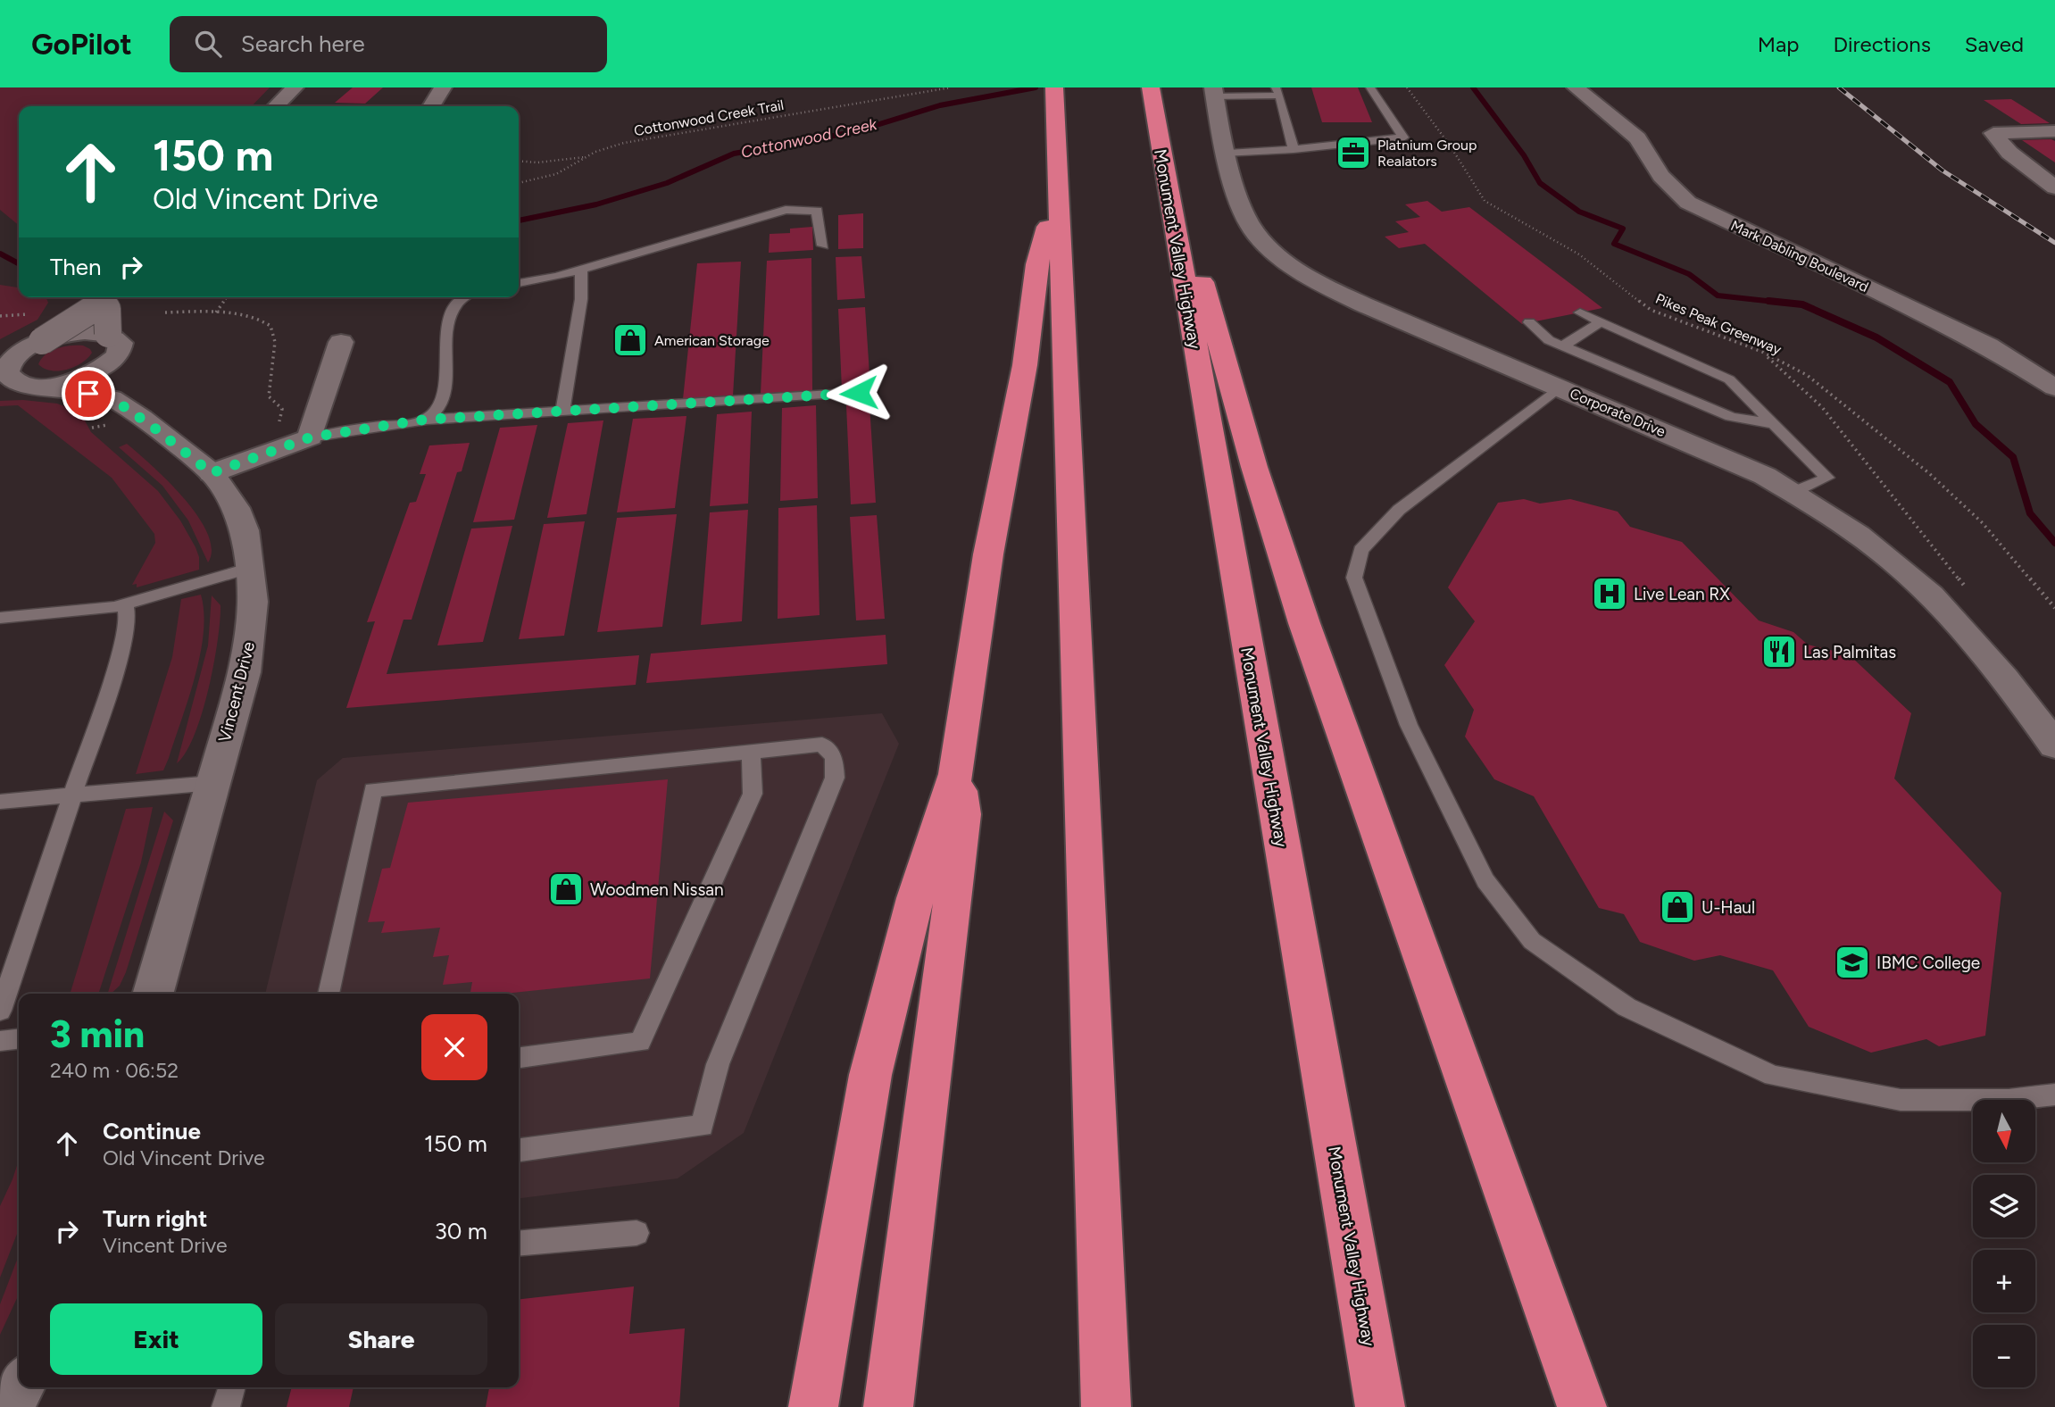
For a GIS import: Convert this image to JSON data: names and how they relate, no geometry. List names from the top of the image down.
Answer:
{
  "streets": {
    "highway": ["Monument Valley Highway"],
    "street": ["Mark Dabling Boulevard", "Corporate Drive", "Vincent Drive"],
    "path": ["Cottonwood Creek Trail", "Pikes Peak Greenway"]
  },
  "water": ["Cottonwood Creek"],
  "places": {
    "office": ["Platnium Group Realators"],
    "shop": ["American Storage", "Woodmen Nissan", "U-Haul"],
    "hospital": ["Live Lean RX"],
    "restaurant": ["Las Palmitas"],
    "school or university": ["IBMC College"]
  },
  "north": "bottom",
  "page": {
    "header": "GoPilot",
    "search": "Search here",
    "nav": ["Map", "Directions", "Saved"],
    "turn": ["150 m", "Old Vincent Drive"],
    "then": "Then",
    "heading": ["3 min", "240 m · 06:52"],
    "map_buttons": ["+", "−"],
    "list": [
      {
        "name": "Continue",
        "note": "Old Vincent Drive",
        "value": "150 m"
      },
      {
        "name": "Turn right",
        "note": "Vincent Drive",
        "value": "30 m"
      }
    ],
    "buttons": ["Exit", "Share"]
  }
}
